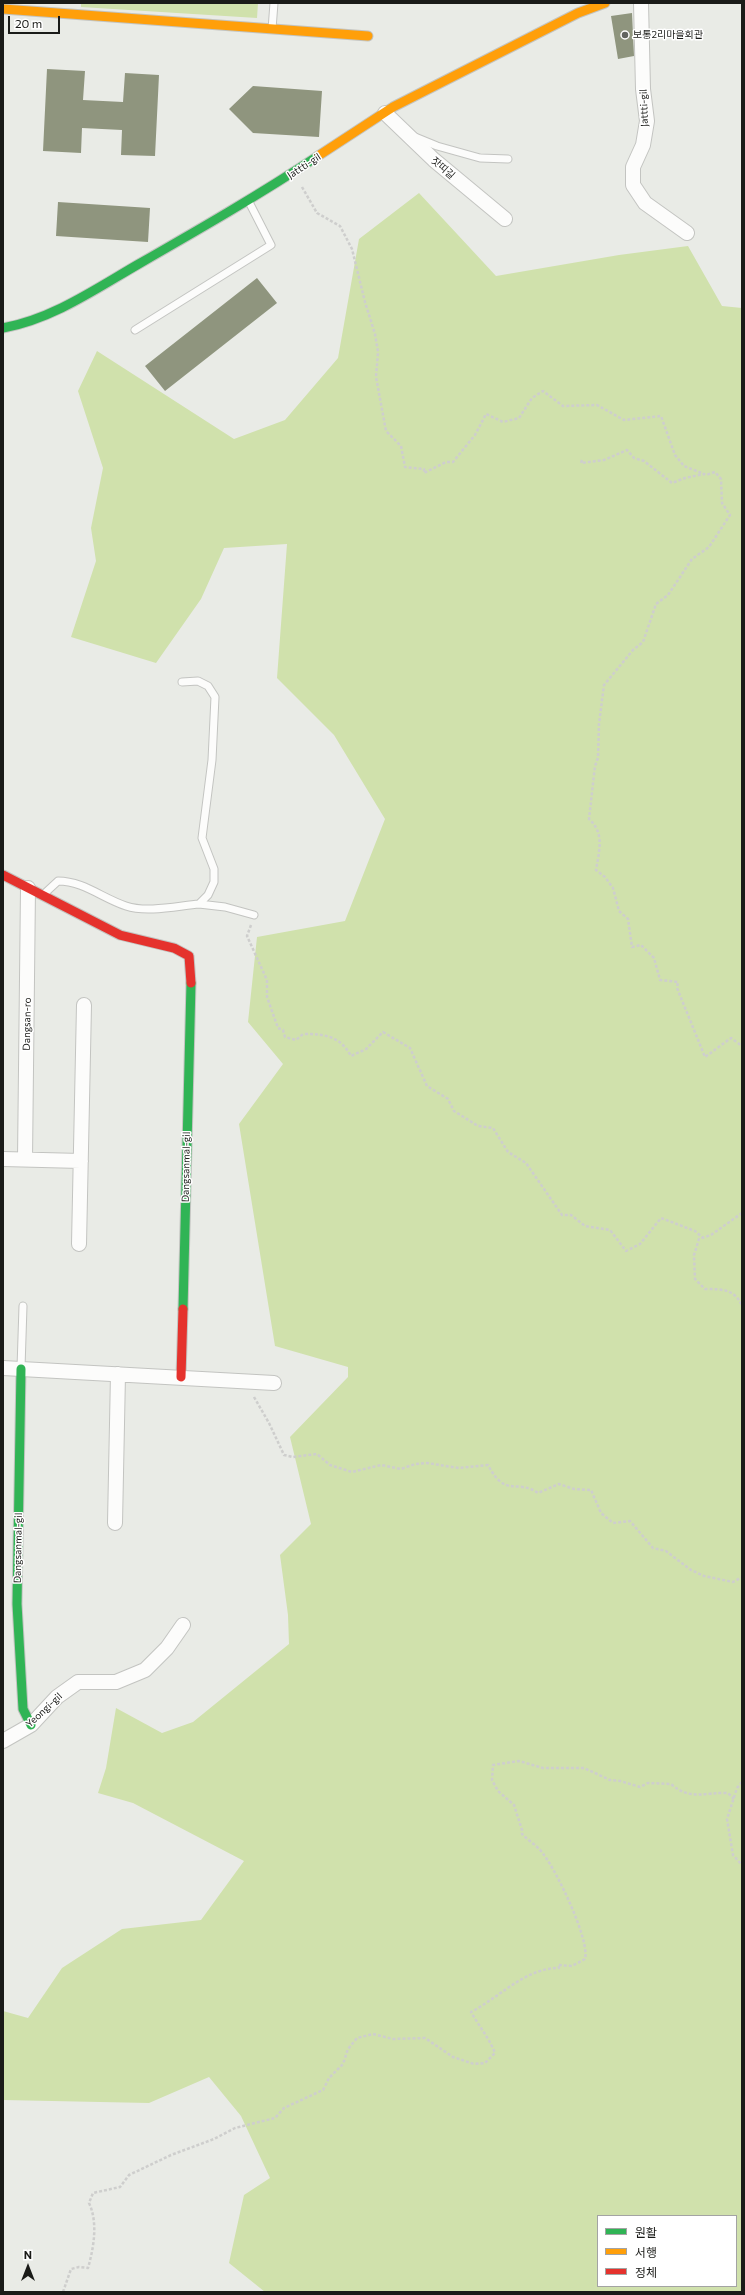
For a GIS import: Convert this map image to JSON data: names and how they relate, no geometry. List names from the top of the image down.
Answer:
{
  "streets": {
    "street": [
      "Jattti-gil",
      "잣띠길",
      "Dangsan-ro",
      "Dangsanmal-gil",
      "Yeongi-gil"
    ]
  },
  "crossings": [
    ["Jattti-gil", "잣띠길"],
    ["Dangsanmal-gil", "Yeongi-gil"]
  ],
  "places": ["보통2리마을회관"],
  "legend": ["원활", "서행", "정체"],
  "scale_bar": "20 m",
  "north": "top"
}
